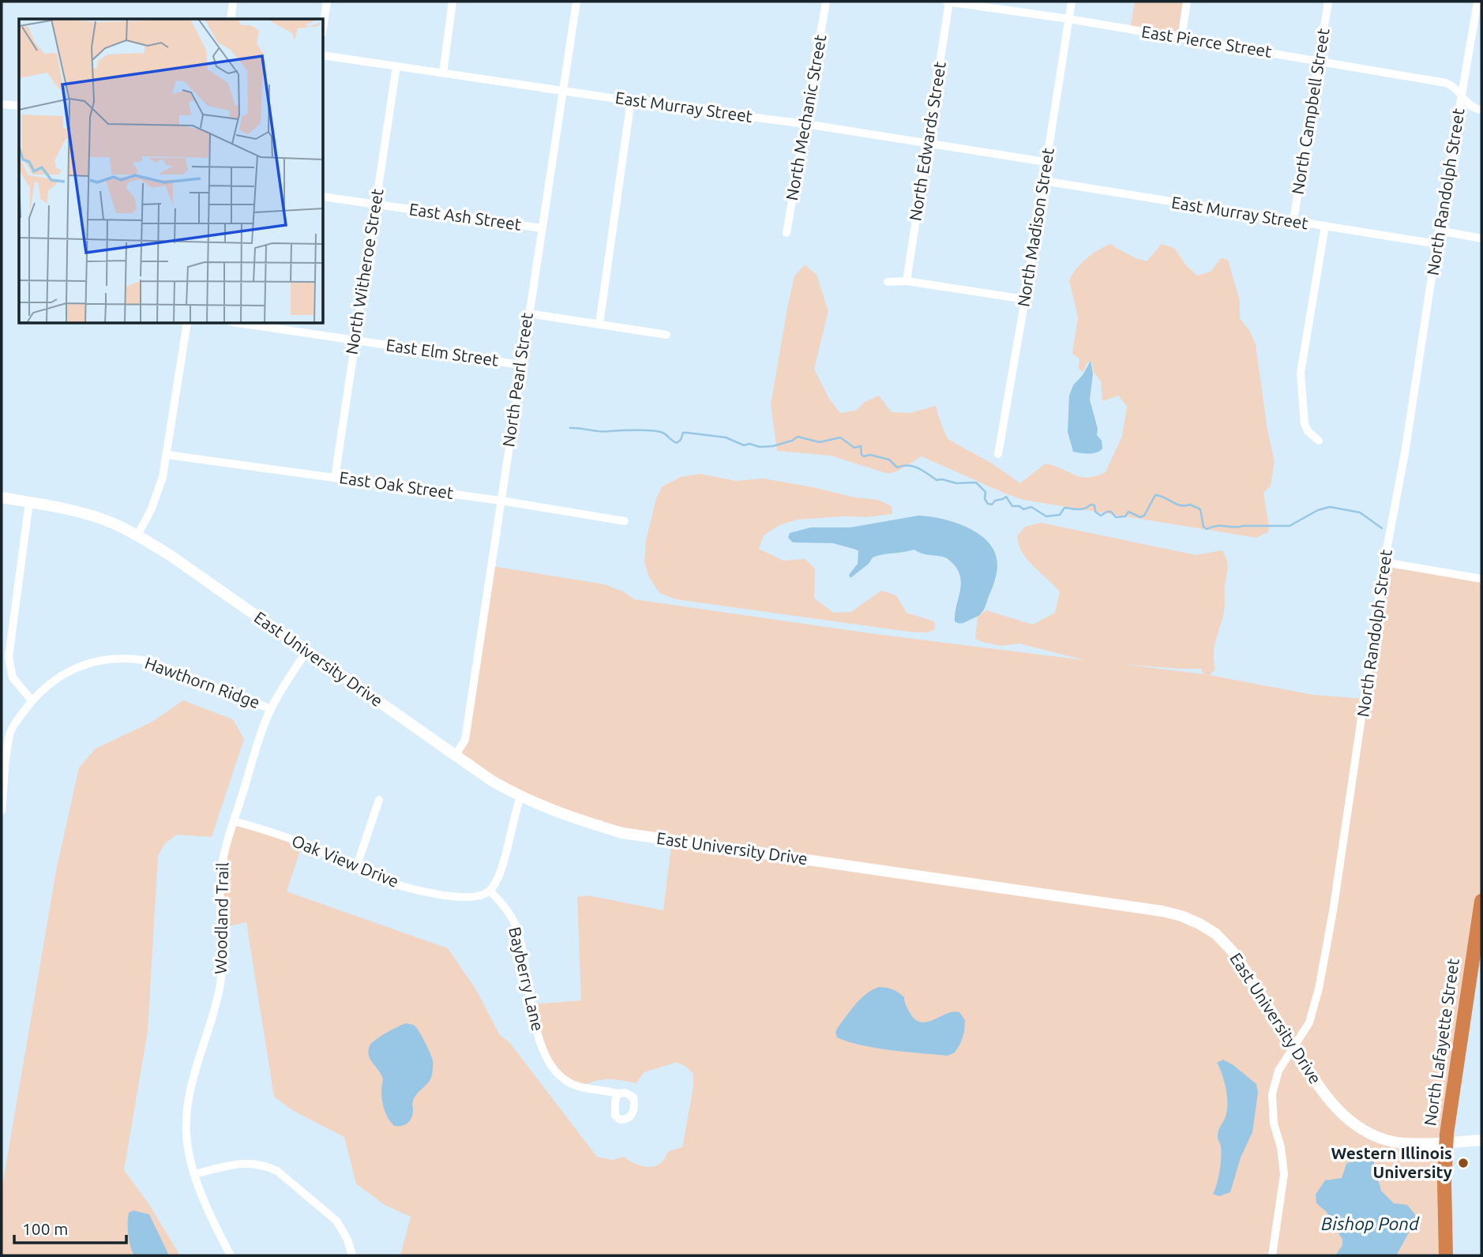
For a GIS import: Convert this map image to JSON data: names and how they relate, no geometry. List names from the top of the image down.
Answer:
{
  "streets": {
    "highway": ["North Lafayette Street"],
    "main road": ["East University Drive"],
    "street": [
      "East Pierce Street",
      "East Murray Street",
      "North Campbell Street",
      "North Mechanic Street",
      "North Edwards Street",
      "North Randolph Street",
      "East Ash Street",
      "North Madison Street",
      "North Witheroe Street",
      "East Elm Street",
      "North Pearl Street",
      "East Oak Street",
      "Hawthorn Ridge",
      "Oak View Drive",
      "Woodland Trail",
      "Bayberry Lane"
    ]
  },
  "crossings": [
    ["East Pierce Street", "North Campbell Street"],
    ["East Pierce Street", "North Edwards Street"],
    ["East Pierce Street", "North Randolph Street"],
    ["East Pierce Street", "North Madison Street"],
    ["East Murray Street", "North Campbell Street"],
    ["East Murray Street", "North Mechanic Street"],
    ["East Murray Street", "North Edwards Street"],
    ["East Murray Street", "North Randolph Street"],
    ["East Murray Street", "North Madison Street"],
    ["East Murray Street", "North Witheroe Street"],
    ["East Murray Street", "North Pearl Street"],
    ["North Randolph Street", "East University Drive"],
    ["East Ash Street", "North Witheroe Street"],
    ["East Ash Street", "North Pearl Street"],
    ["North Witheroe Street", "East Elm Street"],
    ["North Witheroe Street", "East Oak Street"],
    ["East Elm Street", "North Pearl Street"],
    ["North Pearl Street", "East Oak Street"],
    ["North Pearl Street", "East University Drive"],
    ["East University Drive", "Woodland Trail"],
    ["East University Drive", "North Lafayette Street"],
    ["Hawthorn Ridge", "Woodland Trail"],
    ["Oak View Drive", "Woodland Trail"],
    ["Oak View Drive", "Bayberry Lane"]
  ],
  "water": ["Bishop Pond"],
  "places": ["Western Illinois University"],
  "scale_bar": "100 m"
}
